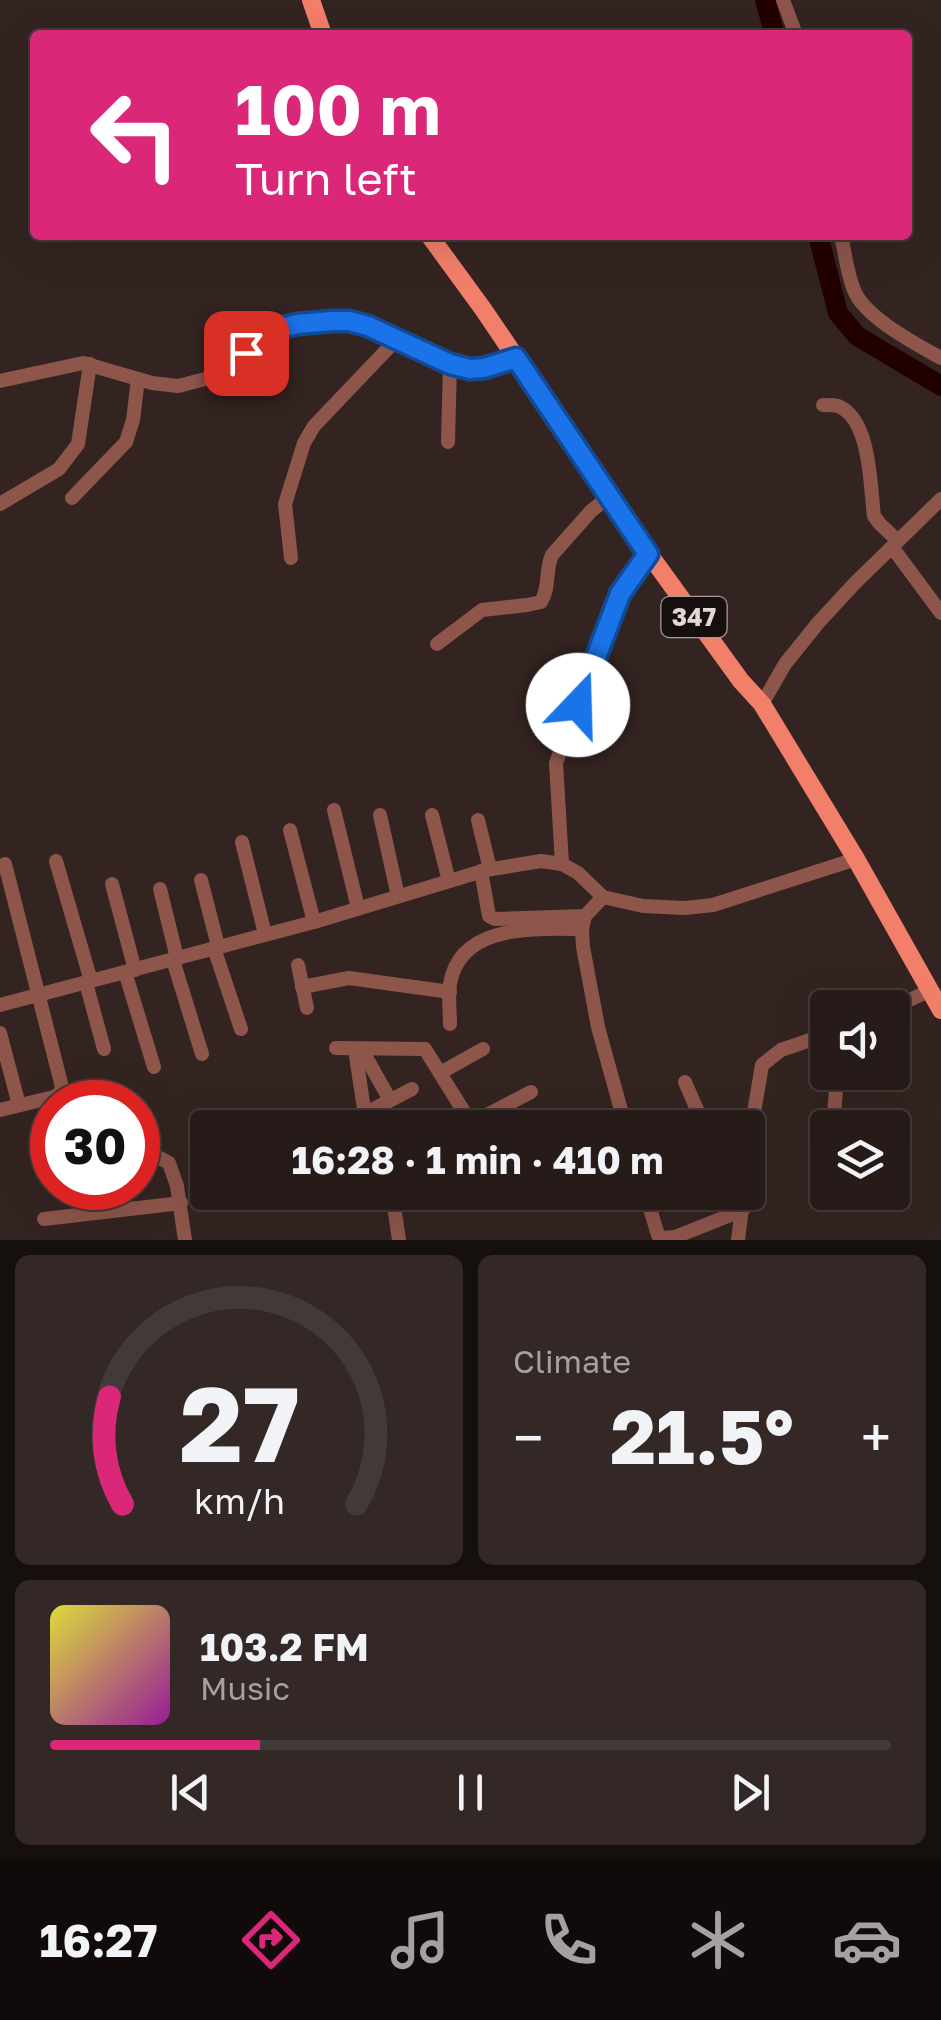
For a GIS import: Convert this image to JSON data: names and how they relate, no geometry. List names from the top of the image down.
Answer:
{
  "streets": {
    "main road": ["347"]
  },
  "page": {
    "turn": ["100 m", "Turn left"],
    "limit": "30",
    "trip": "16:28 · 1 min · 410 m",
    "tile": "Climate",
    "heat": ["−", "21.5°", "+"],
    "song": ["103.2 FM", "Music"],
    "tabs": "16:27",
    "gauge": ["27", "km/h"]
  }
}
